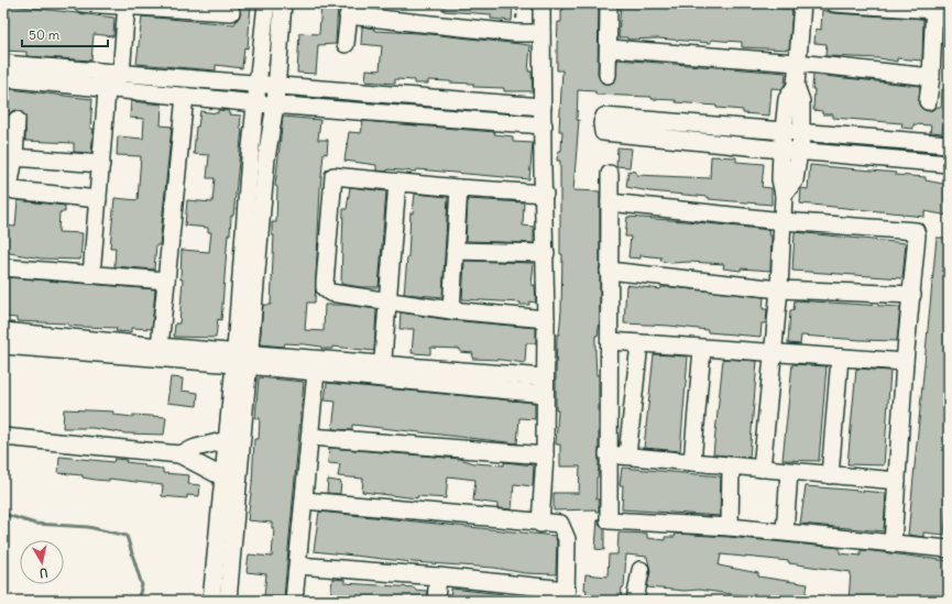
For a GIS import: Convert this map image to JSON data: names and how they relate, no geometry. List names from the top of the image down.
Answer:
{
  "scale_bar": "50 m",
  "north": "bottom"
}
